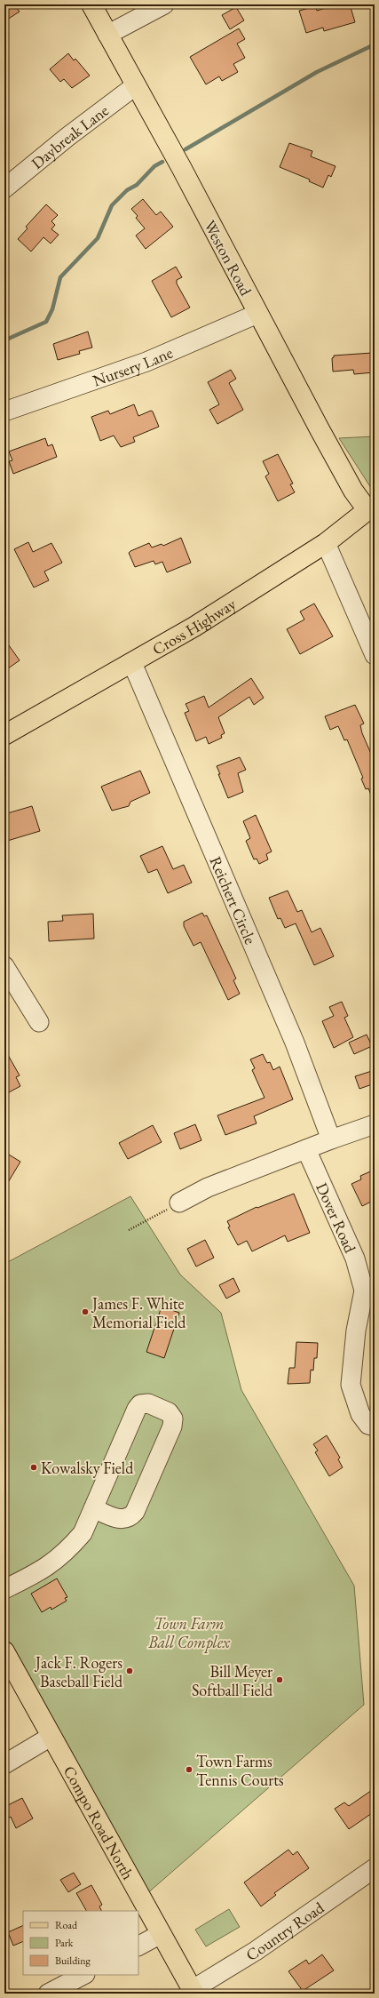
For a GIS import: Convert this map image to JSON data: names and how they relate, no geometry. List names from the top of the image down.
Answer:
{
  "streets": {
    "main road": ["Weston Road", "Cross Highway", "Compo Road North"],
    "street": [
      "Daybreak Lane",
      "Nursery Lane",
      "Reichert Circle",
      "Dover Road",
      "Country Road"
    ]
  },
  "crossings": [
    ["Daybreak Lane", "Weston Road"],
    ["Weston Road", "Nursery Lane"],
    ["Weston Road", "Cross Highway"],
    ["Cross Highway", "Reichert Circle"],
    ["Compo Road North", "Country Road"]
  ],
  "parks": ["Town Farm Ball Complex"],
  "places": [
    "James F. White Memorial Field",
    "Kowalsky Field",
    "Jack F. Rogers Baseball Field",
    "Bill Meyer Softball Field",
    "Town Farms Tennis Courts"
  ],
  "legend": ["Road", "Park", "Building"]
}
